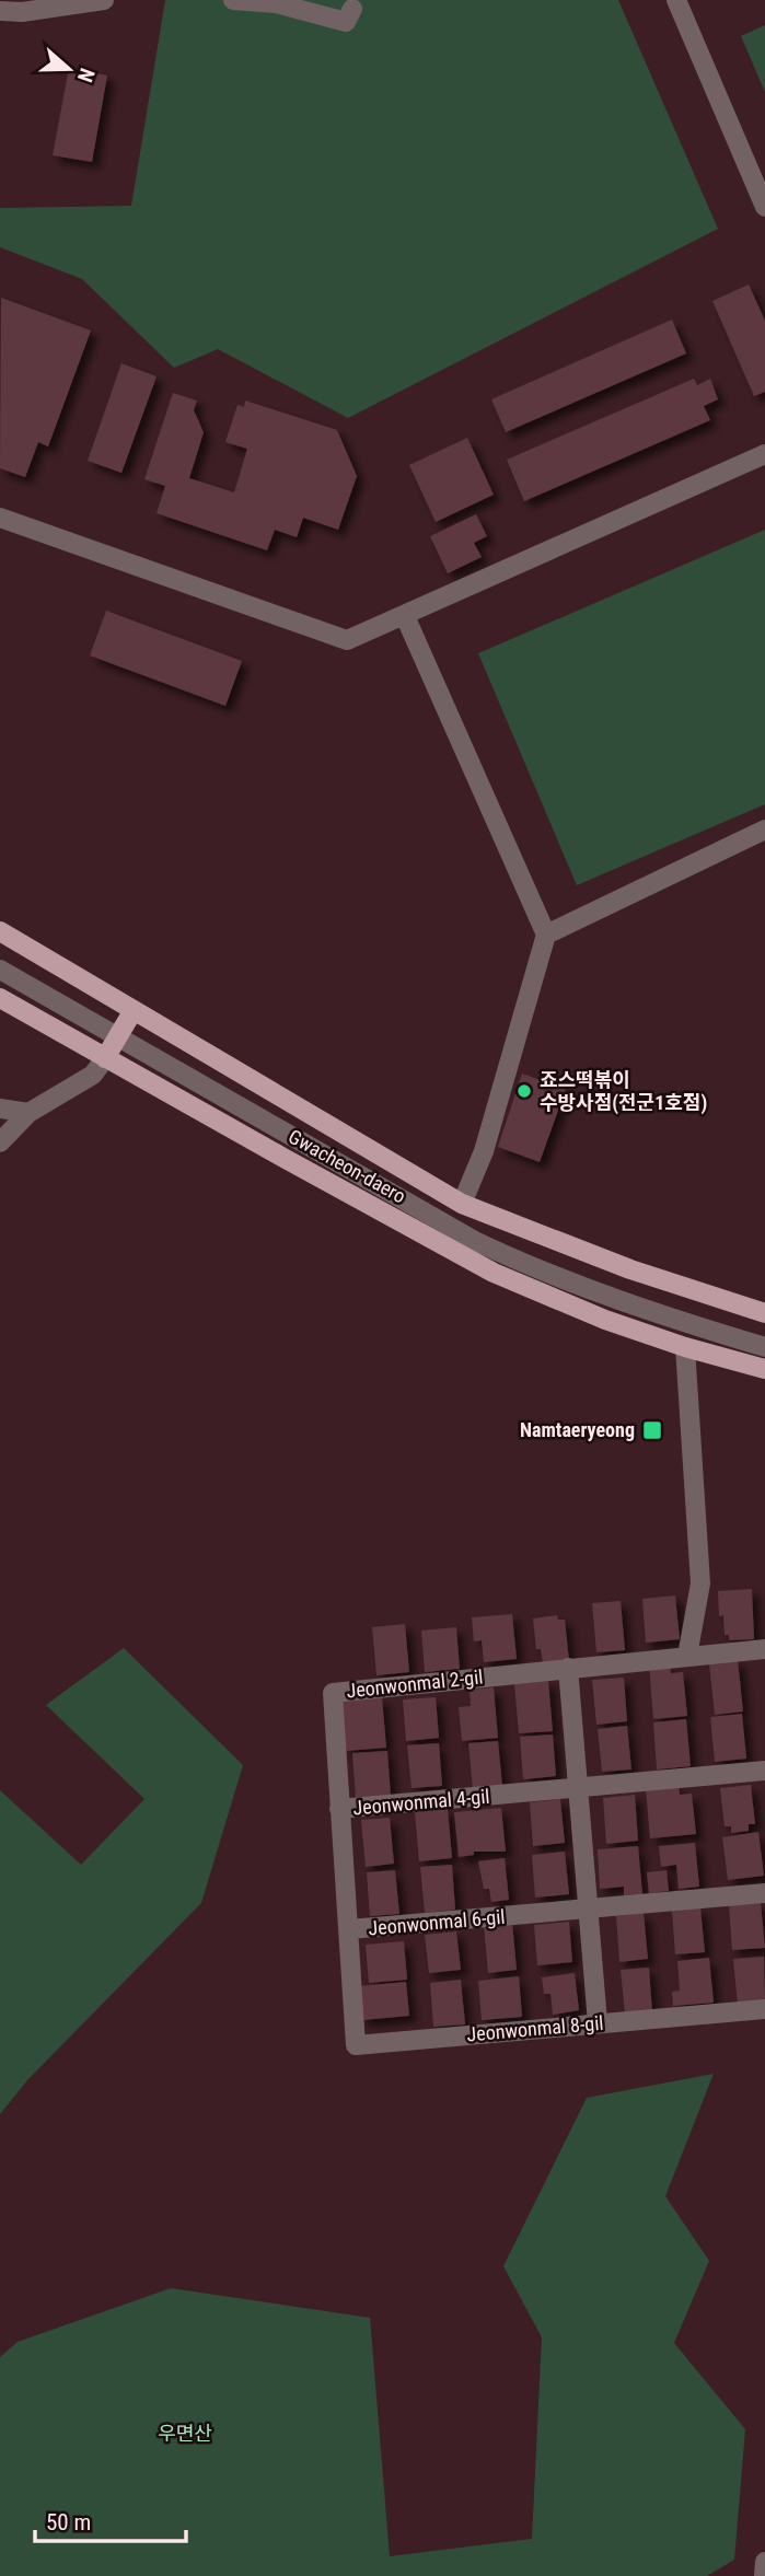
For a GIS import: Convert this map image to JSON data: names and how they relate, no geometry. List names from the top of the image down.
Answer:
{
  "streets": {
    "main road": ["Gwacheon-daero"],
    "street": [
      "Jeonwonmal 2-gil",
      "Jeonwonmal 4-gil",
      "Jeonwonmal 6-gil",
      "Jeonwonmal 8-gil"
    ]
  },
  "crossings": [
    ["Jeonwonmal 2-gil", "Jeonwonmal 4-gil"],
    ["Jeonwonmal 4-gil", "Jeonwonmal 6-gil"],
    ["Jeonwonmal 6-gil", "Jeonwonmal 8-gil"]
  ],
  "parks": ["우면산"],
  "places": {
    "other": ["죠스떡볶이 수방사점(전군1호점)"],
    "transit": ["Namtaeryeong"]
  },
  "scale_bar": "50 m",
  "north": "right"
}
